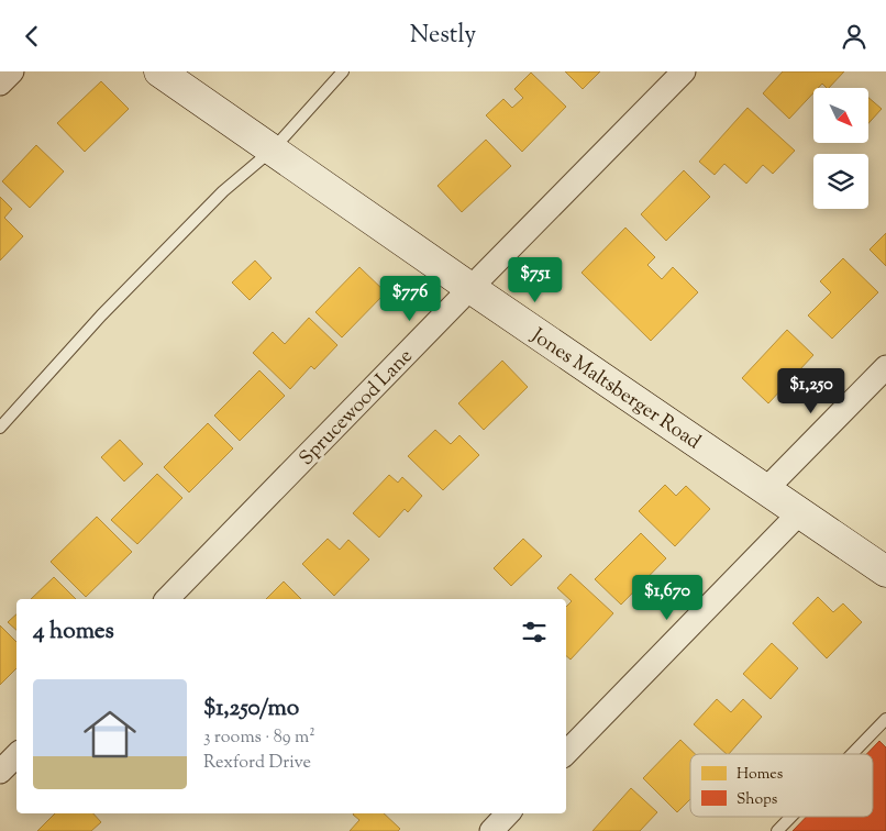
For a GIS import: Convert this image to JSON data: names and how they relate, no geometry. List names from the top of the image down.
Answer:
{
  "streets": {
    "main road": ["Jones Maltsberger Road"],
    "street": ["Sprucewood Lane"]
  },
  "crossings": [
    ["Jones Maltsberger Road", "Sprucewood Lane"]
  ],
  "legend": ["Homes", "Shops"],
  "north": "bottom right",
  "page": {
    "header": "Nestly",
    "price": [
      "$751",
      "$776",
      "$1,250",
      "$1,670"
    ],
    "heading": "4 homes",
    "list": [
      {
        "name": "$1,250/mo",
        "note": "3 rooms · 89 m² · Rexford Drive"
      }
    ]
  }
}
